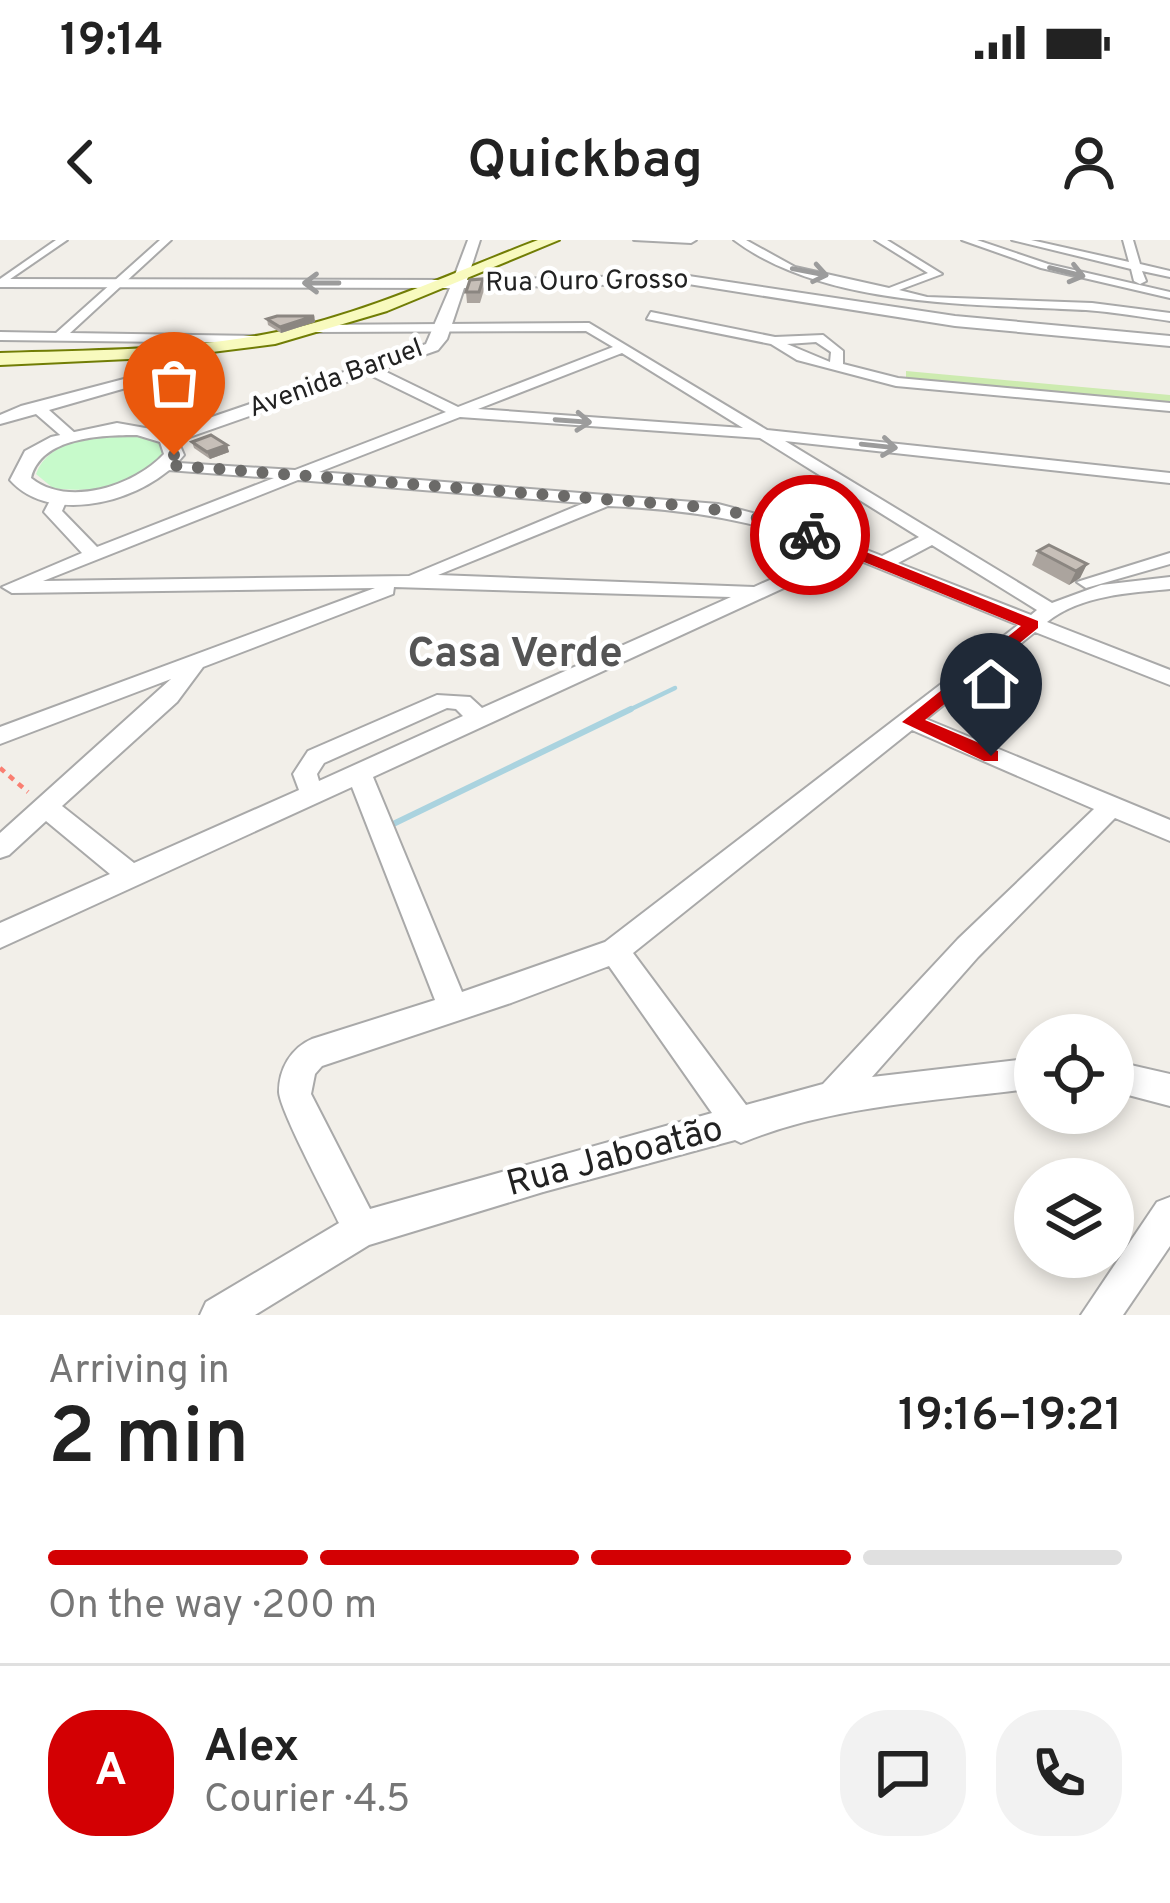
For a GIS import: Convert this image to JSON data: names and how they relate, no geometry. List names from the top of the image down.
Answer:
{
  "streets": {
    "street": ["Rua Ouro Grosso", "Avenida Baruel", "Rua Jaboatão"]
  },
  "crossings": [
    ["Rua Ouro Grosso", "Avenida Baruel"]
  ],
  "districts": ["Casa Verde"],
  "page": {
    "status": "19:14",
    "header": "Quickbag",
    "heading": ["2 min", "Arriving in", "19:16–19:21"],
    "panel": ["Alex", "Courier · 4.5"],
    "bar": "On the way · 200 m",
    "round": "A"
  }
}
